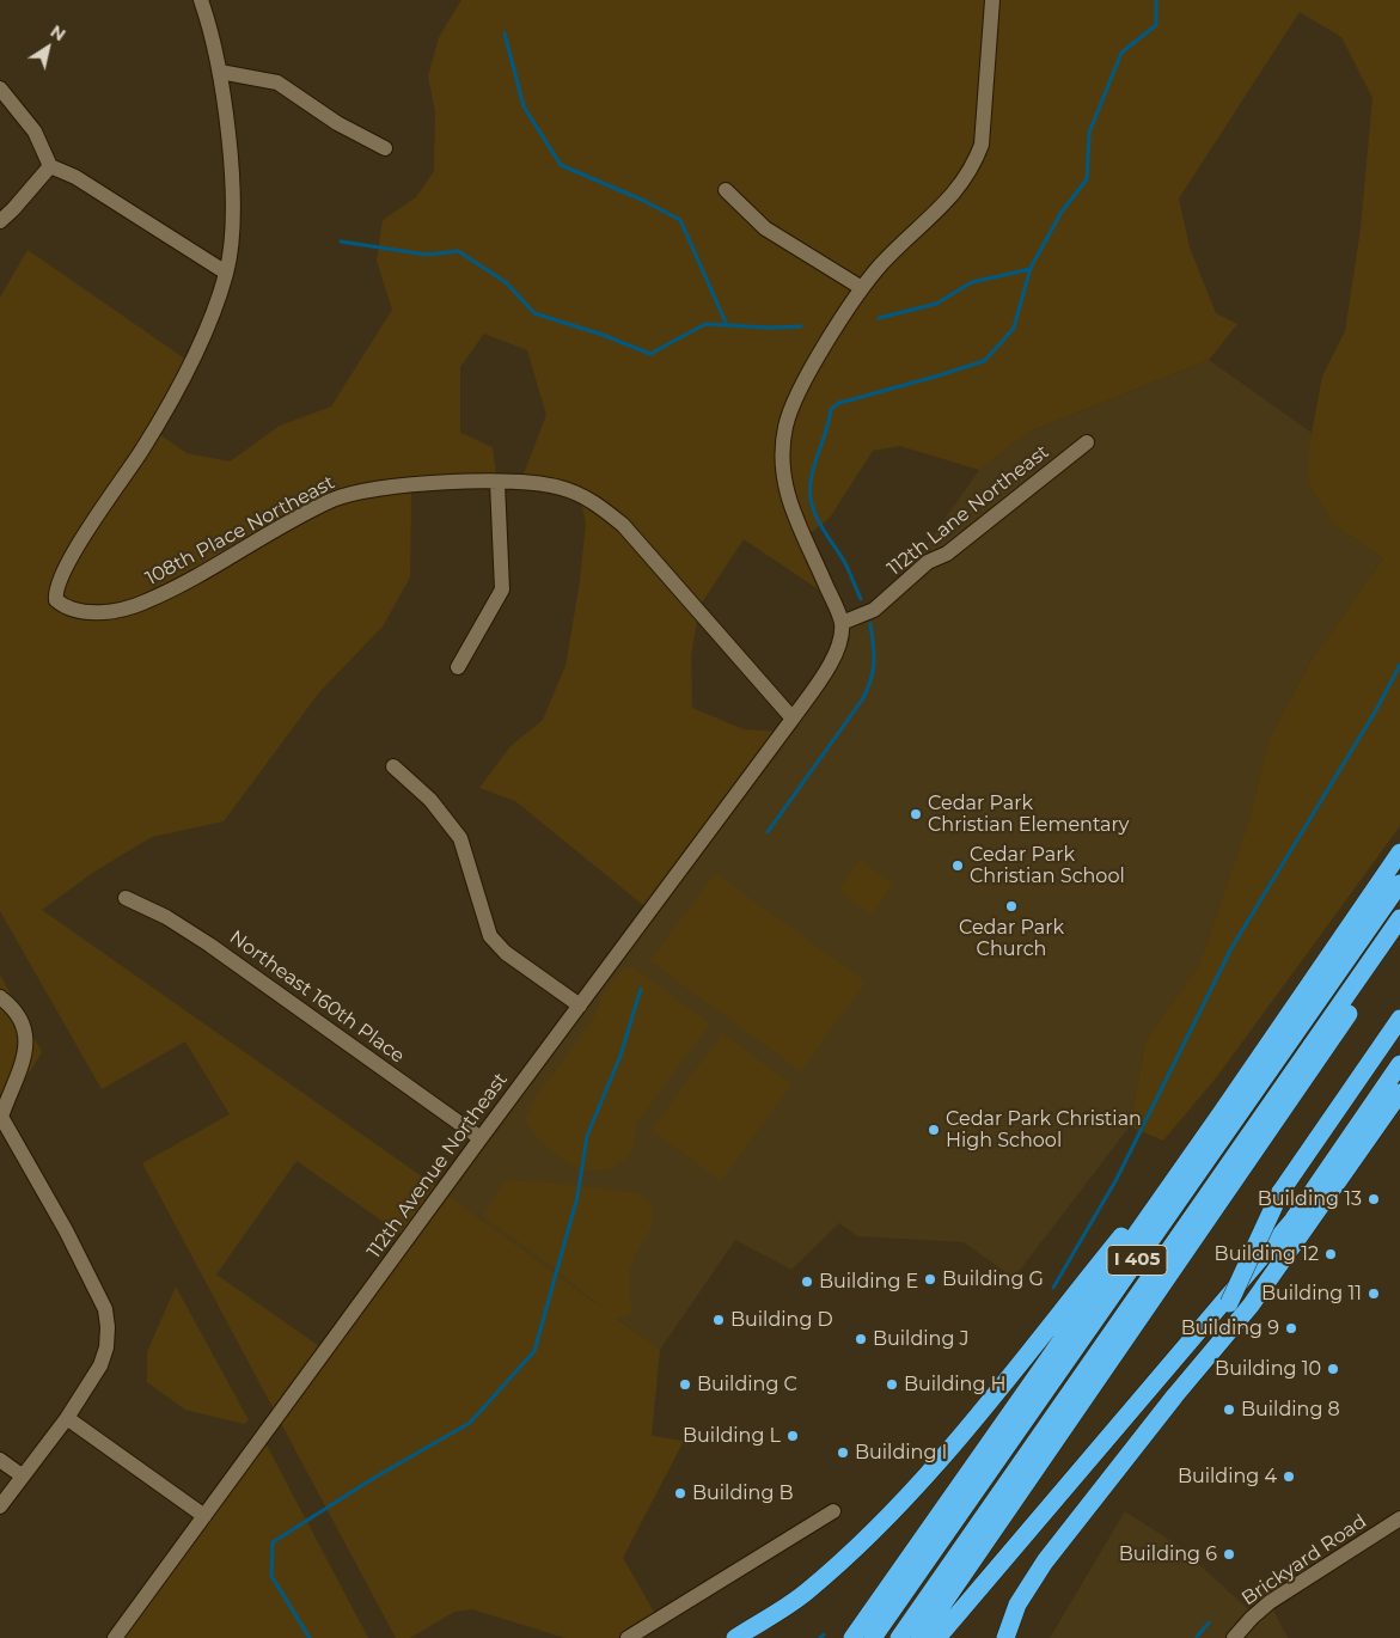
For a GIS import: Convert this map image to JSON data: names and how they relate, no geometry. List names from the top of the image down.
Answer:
{
  "streets": {
    "highway": ["I 405"],
    "street": [
      "112th Lane Northeast",
      "108th Place Northeast",
      "Northeast 160th Place",
      "112th Avenue Northeast",
      "Brickyard Road"
    ]
  },
  "crossings": [
    ["112th Lane Northeast", "112th Avenue Northeast"],
    ["108th Place Northeast", "112th Avenue Northeast"],
    ["Northeast 160th Place", "112th Avenue Northeast"]
  ],
  "places": [
    "Cedar Park Christian Elementary",
    "Cedar Park Christian School",
    "Cedar Park Church",
    "Cedar Park Christian High School",
    "Building 13",
    "Building 12",
    "Building G",
    "Building E",
    "Building 11",
    "Building D",
    "Building 9",
    "Building J",
    "Building 10",
    "Building C",
    "Building H",
    "Building 8",
    "Building L",
    "Building I",
    "Building 4",
    "Building B",
    "Building 6"
  ],
  "north": "top right"
}
